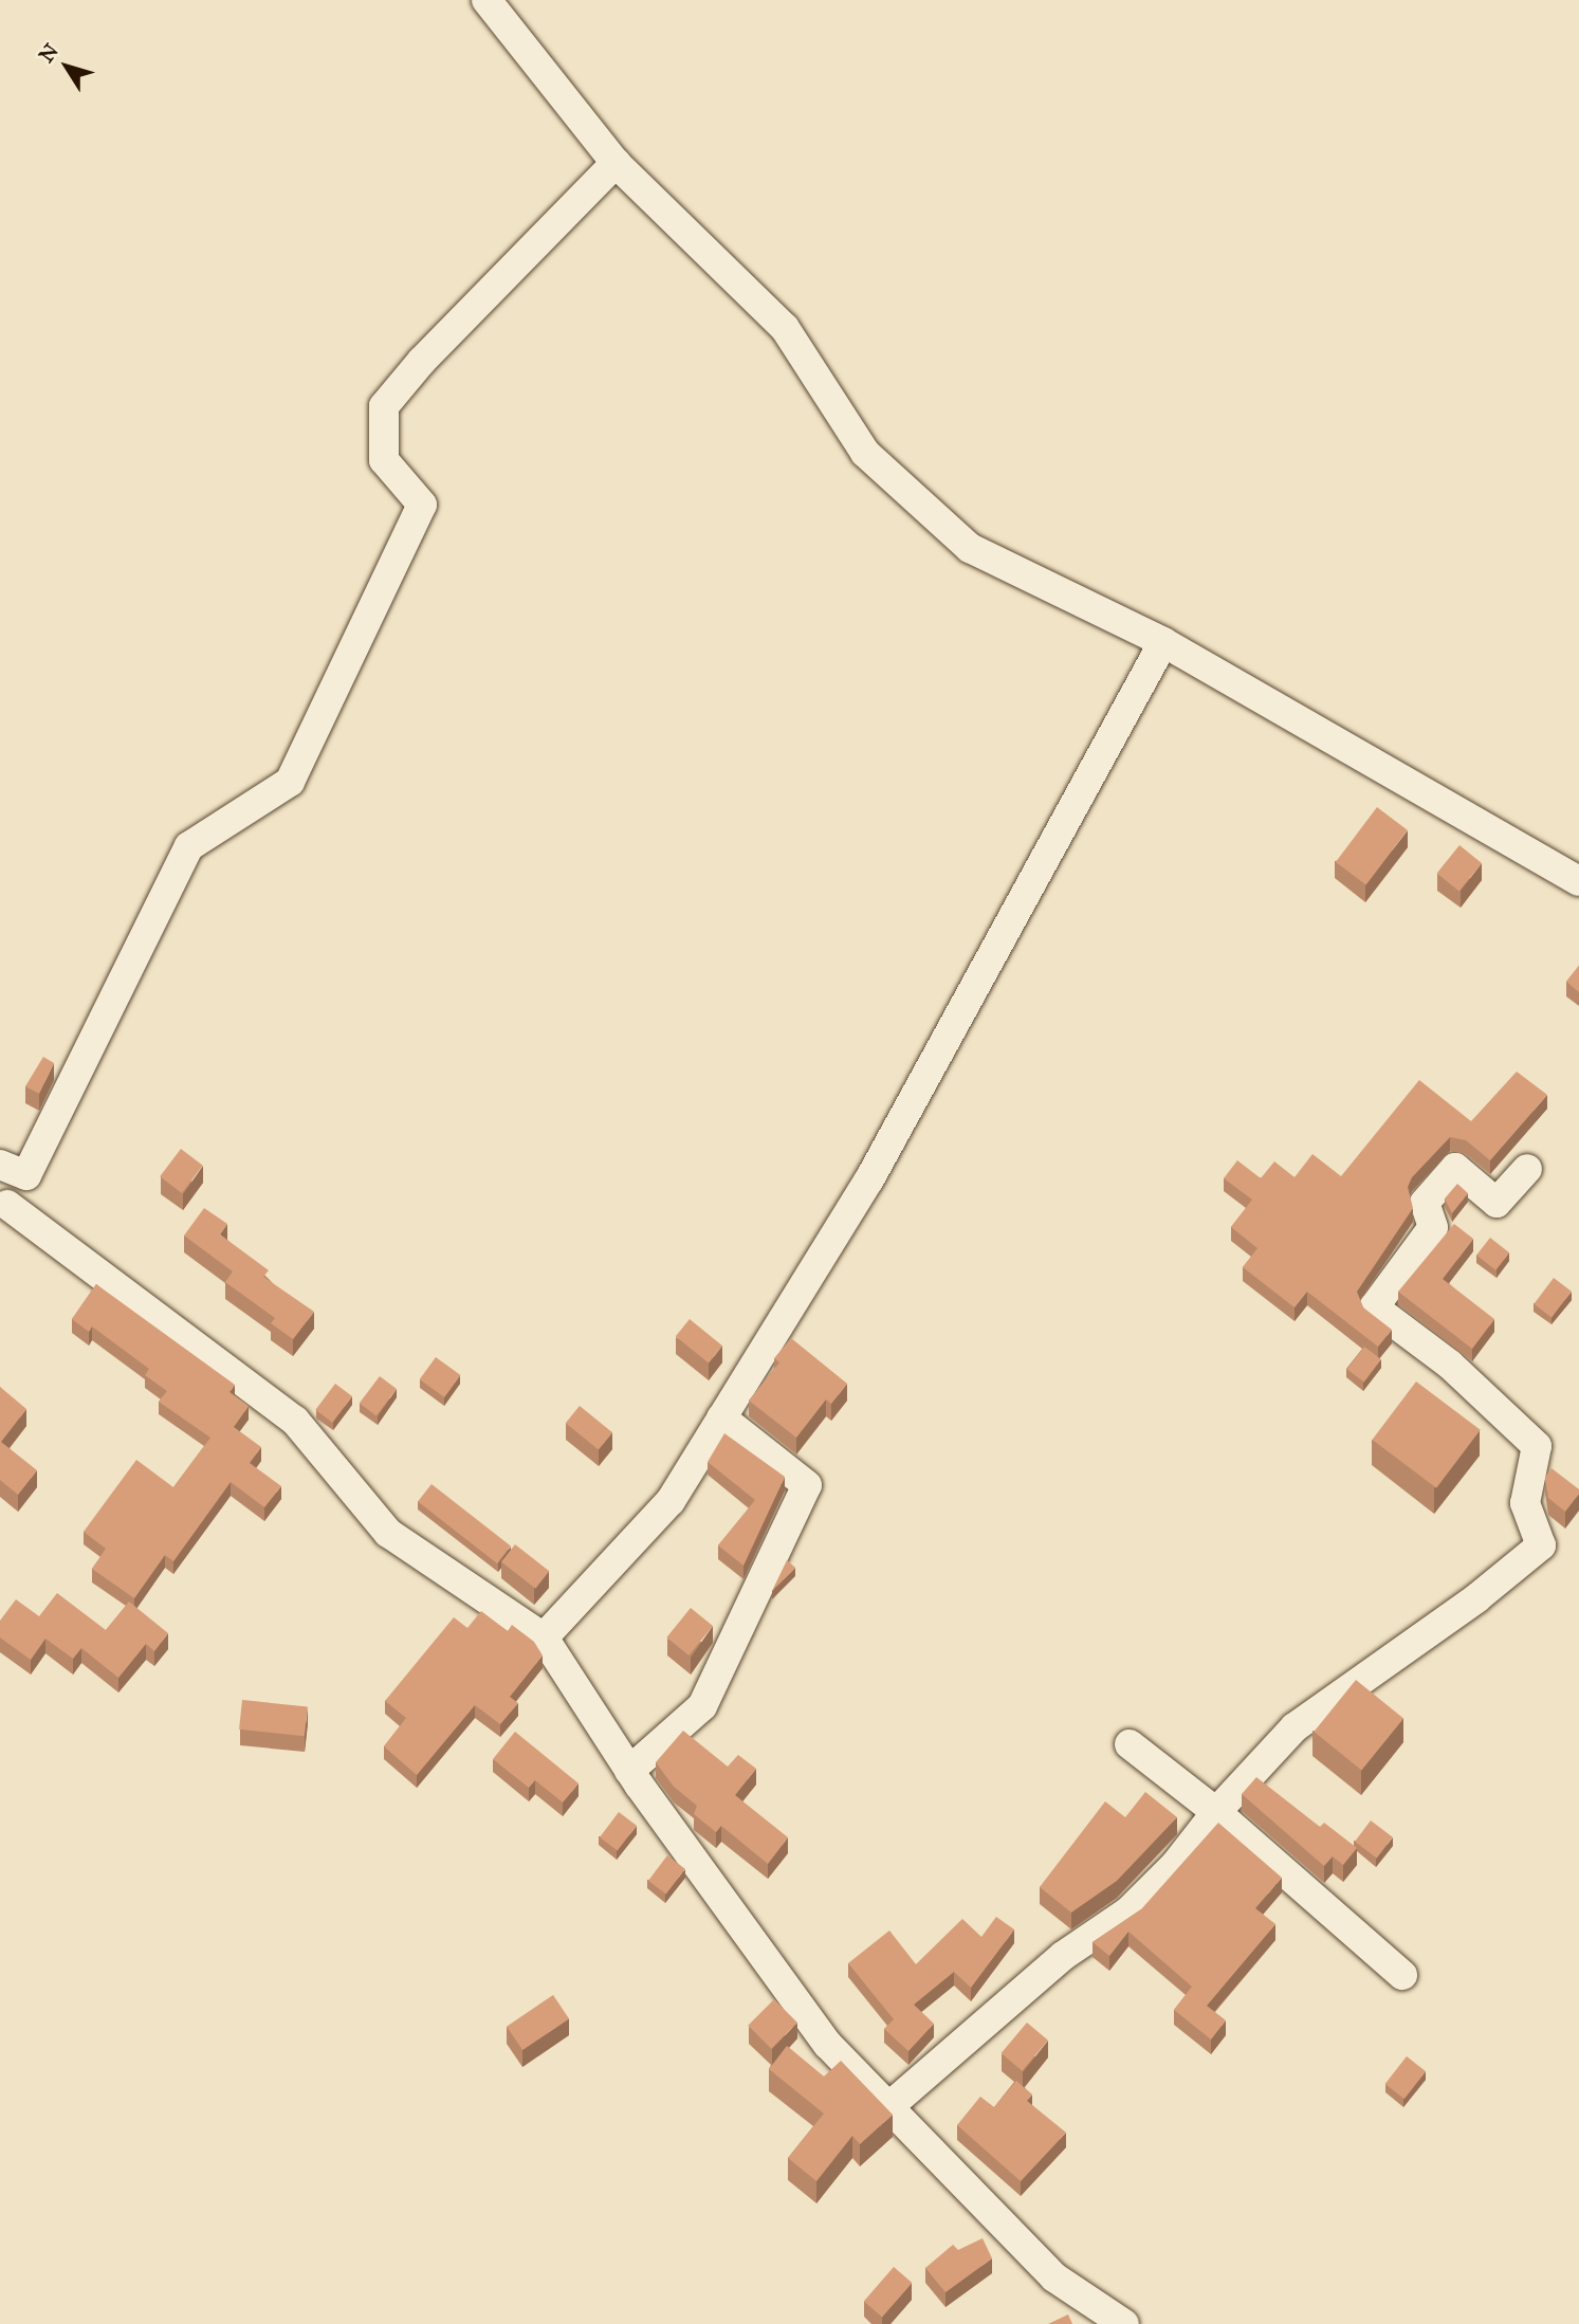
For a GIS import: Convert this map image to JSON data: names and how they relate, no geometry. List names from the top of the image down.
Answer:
{
  "north": "top left"
}
